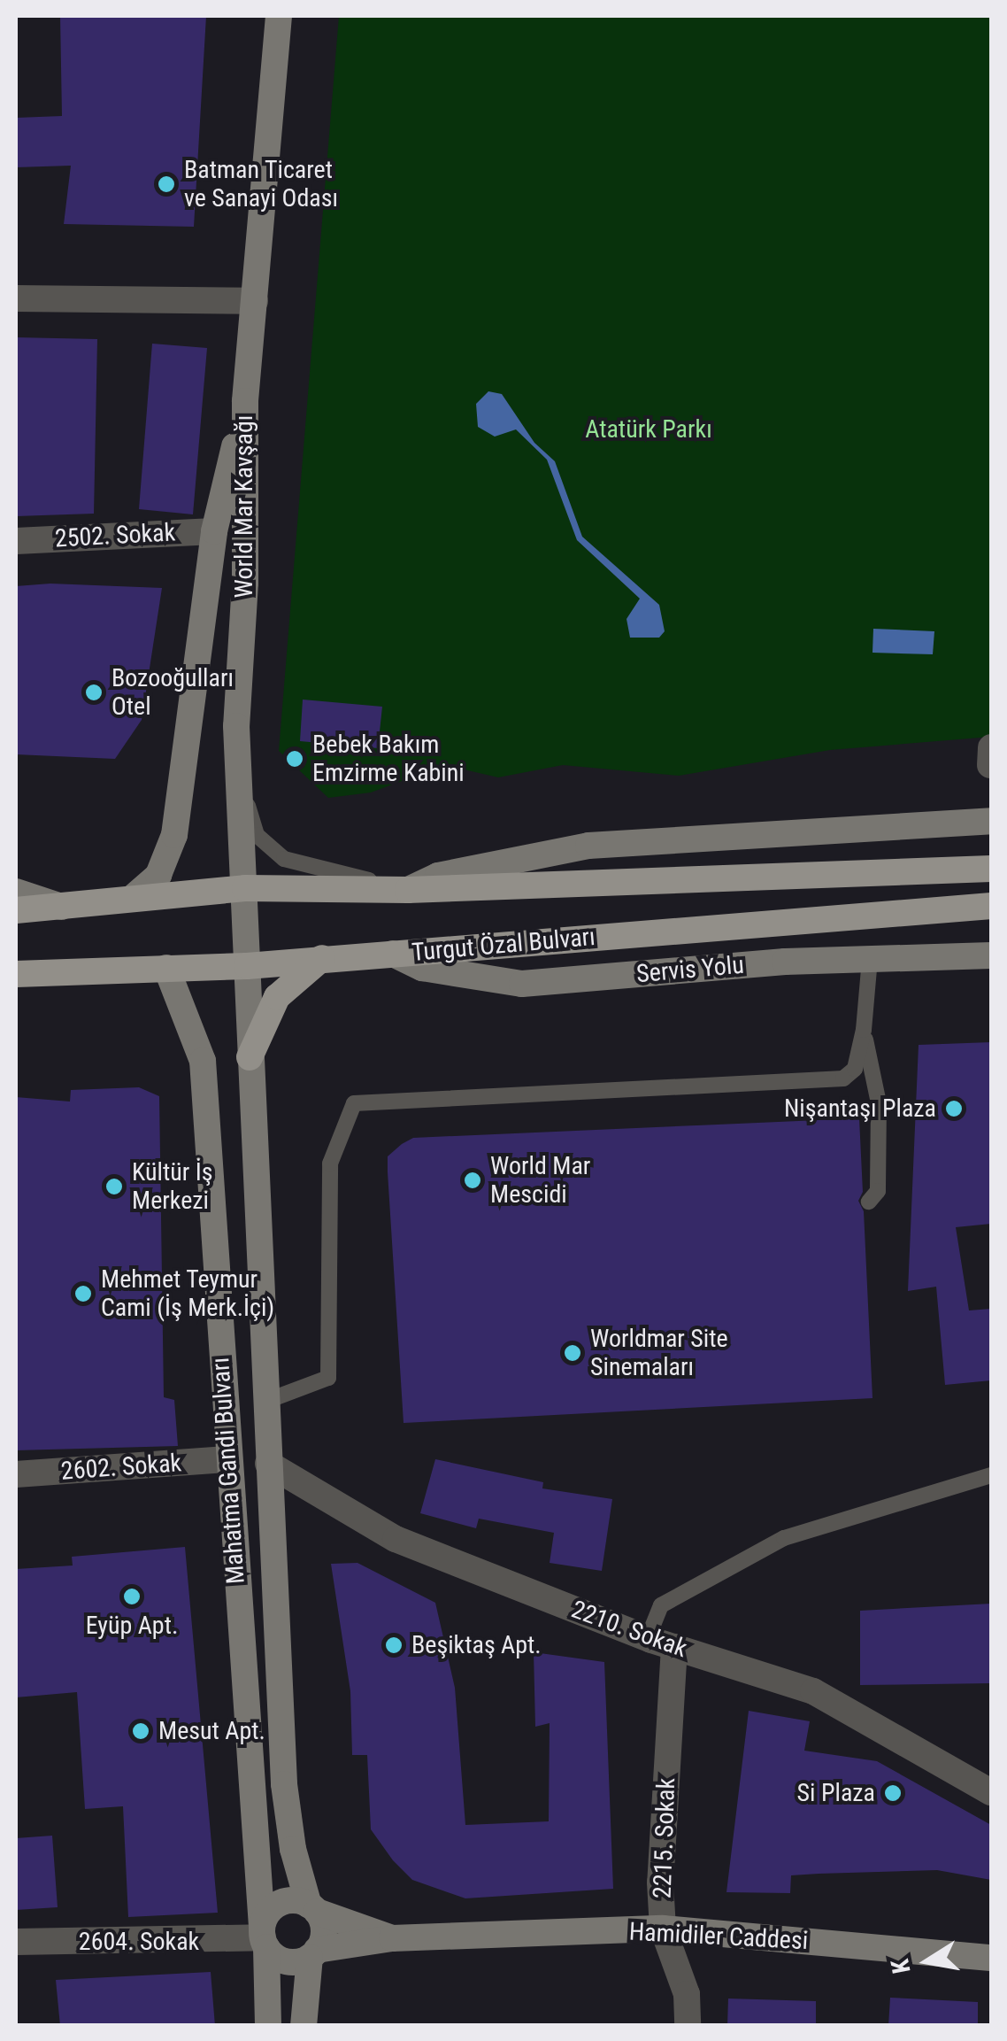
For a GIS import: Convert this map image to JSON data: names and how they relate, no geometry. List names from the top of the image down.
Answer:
{
  "streets": {
    "main road": [
      "World Mar Kavşağı",
      "Turgut Özal Bulvarı",
      "Servis Yolu",
      "Mahatma Gandi Bulvarı",
      "Hamidiler Caddesi"
    ],
    "street": [
      "2502. Sokak",
      "2602. Sokak",
      "2210. Sokak",
      "2215. Sokak",
      "2604. Sokak"
    ]
  },
  "crossings": [
    ["World Mar Kavşağı", "2502. Sokak"],
    ["World Mar Kavşağı", "Turgut Özal Bulvarı"],
    ["World Mar Kavşağı", "Mahatma Gandi Bulvarı"],
    ["Turgut Özal Bulvarı", "Servis Yolu"],
    ["Turgut Özal Bulvarı", "Mahatma Gandi Bulvarı"],
    ["2602. Sokak", "Mahatma Gandi Bulvarı"],
    ["Mahatma Gandi Bulvarı", "2210. Sokak"],
    ["Mahatma Gandi Bulvarı", "Hamidiler Caddesi"],
    ["Mahatma Gandi Bulvarı", "2604. Sokak"],
    ["2210. Sokak", "2215. Sokak"],
    ["2215. Sokak", "Hamidiler Caddesi"],
    ["Hamidiler Caddesi", "2604. Sokak"]
  ],
  "parks": ["Atatürk Parkı"],
  "places": [
    "Batman Ticaret ve Sanayi Odası",
    "Bozooğulları Otel",
    "Bebek Bakım Emzirme Kabini",
    "Nişantaşı Plaza",
    "World Mar Mescidi",
    "Kültür İş Merkezi",
    "Mehmet Teymur Cami (İş Merk.İçi)",
    "Worldmar Site Sinemaları",
    "Eyüp Apt.",
    "Beşiktaş Apt.",
    "Mesut Apt.",
    "Si Plaza"
  ],
  "north": "left"
}
